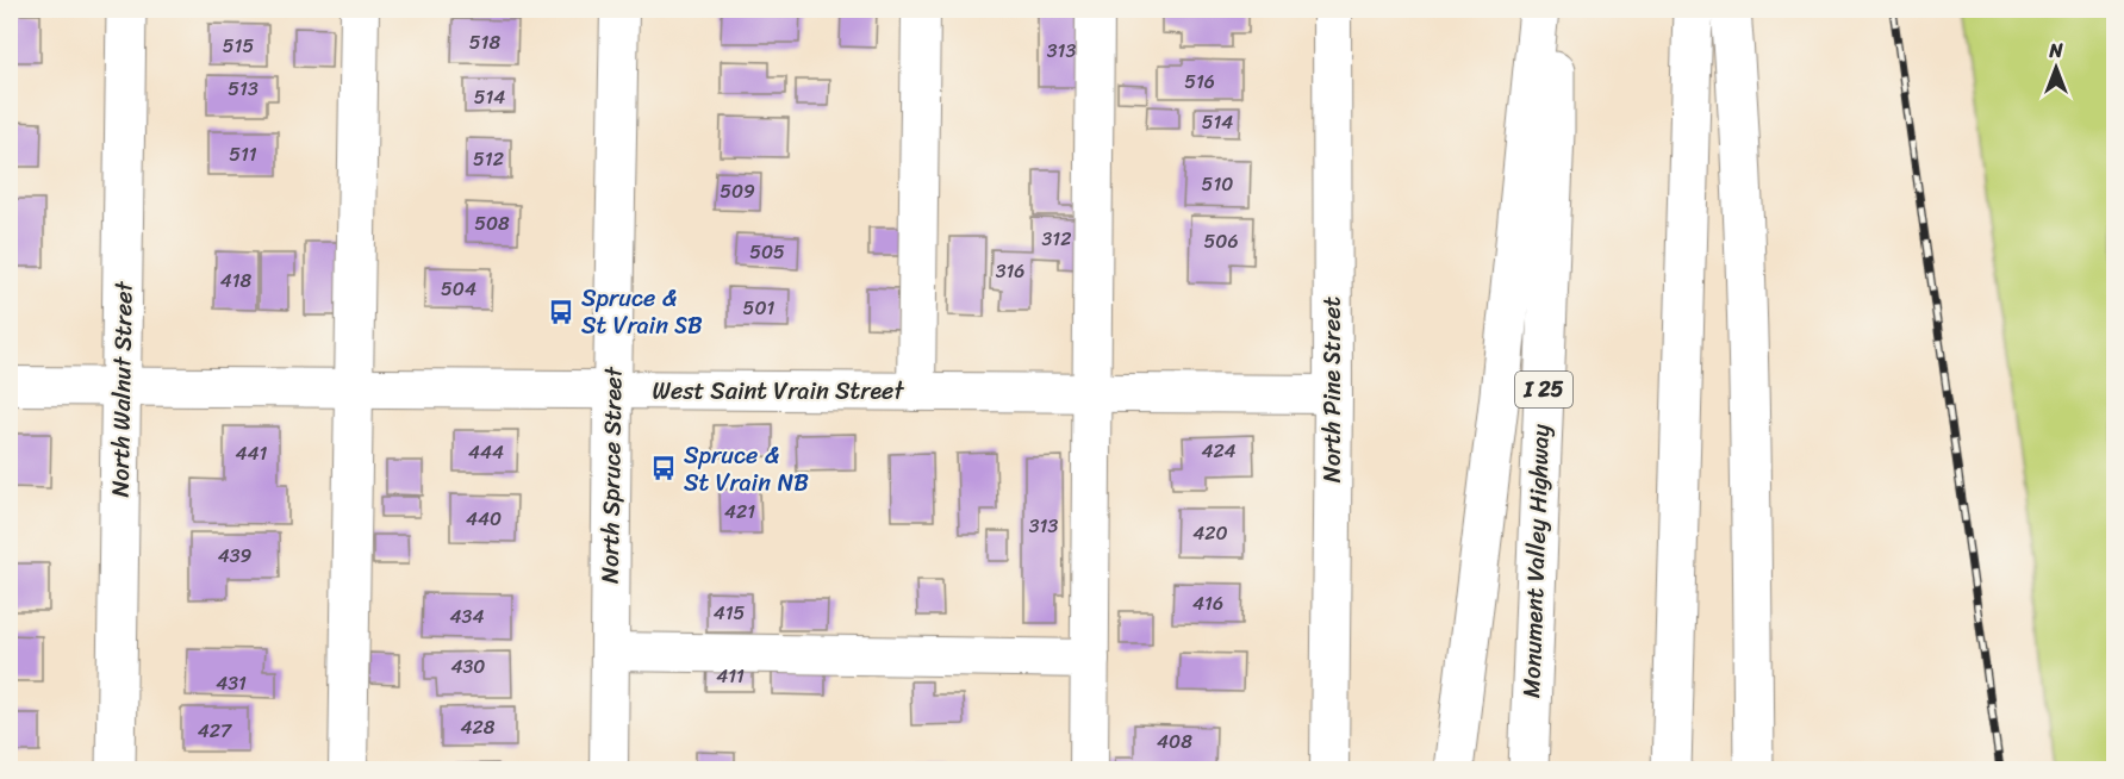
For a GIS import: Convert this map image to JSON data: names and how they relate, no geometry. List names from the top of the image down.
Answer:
{
  "streets": {
    "main road": ["North Walnut Street", "I 25", "Monument Valley Highway"],
    "street": ["North Pine Street", "West Saint Vrain Street", "North Spruce Street"]
  },
  "crossings": [
    ["North Walnut Street", "West Saint Vrain Street"],
    ["North Pine Street", "West Saint Vrain Street"],
    ["West Saint Vrain Street", "North Spruce Street"]
  ],
  "places": {
    "bus stop": ["Spruce & St Vrain SB", "Spruce & St Vrain NB"]
  },
  "house_numbers": [
    "518",
    "515",
    "313",
    "516",
    "513",
    "514",
    "514",
    "511",
    "512",
    "510",
    "509",
    "508",
    "312",
    "506",
    "505",
    "316",
    "418",
    "504",
    "501",
    "424",
    "444",
    "441",
    "421",
    "440",
    "313",
    "420",
    "439",
    "416",
    "415",
    "434",
    "430",
    "411",
    "431",
    "428",
    "427",
    "408"
  ],
  "north": "top"
}
